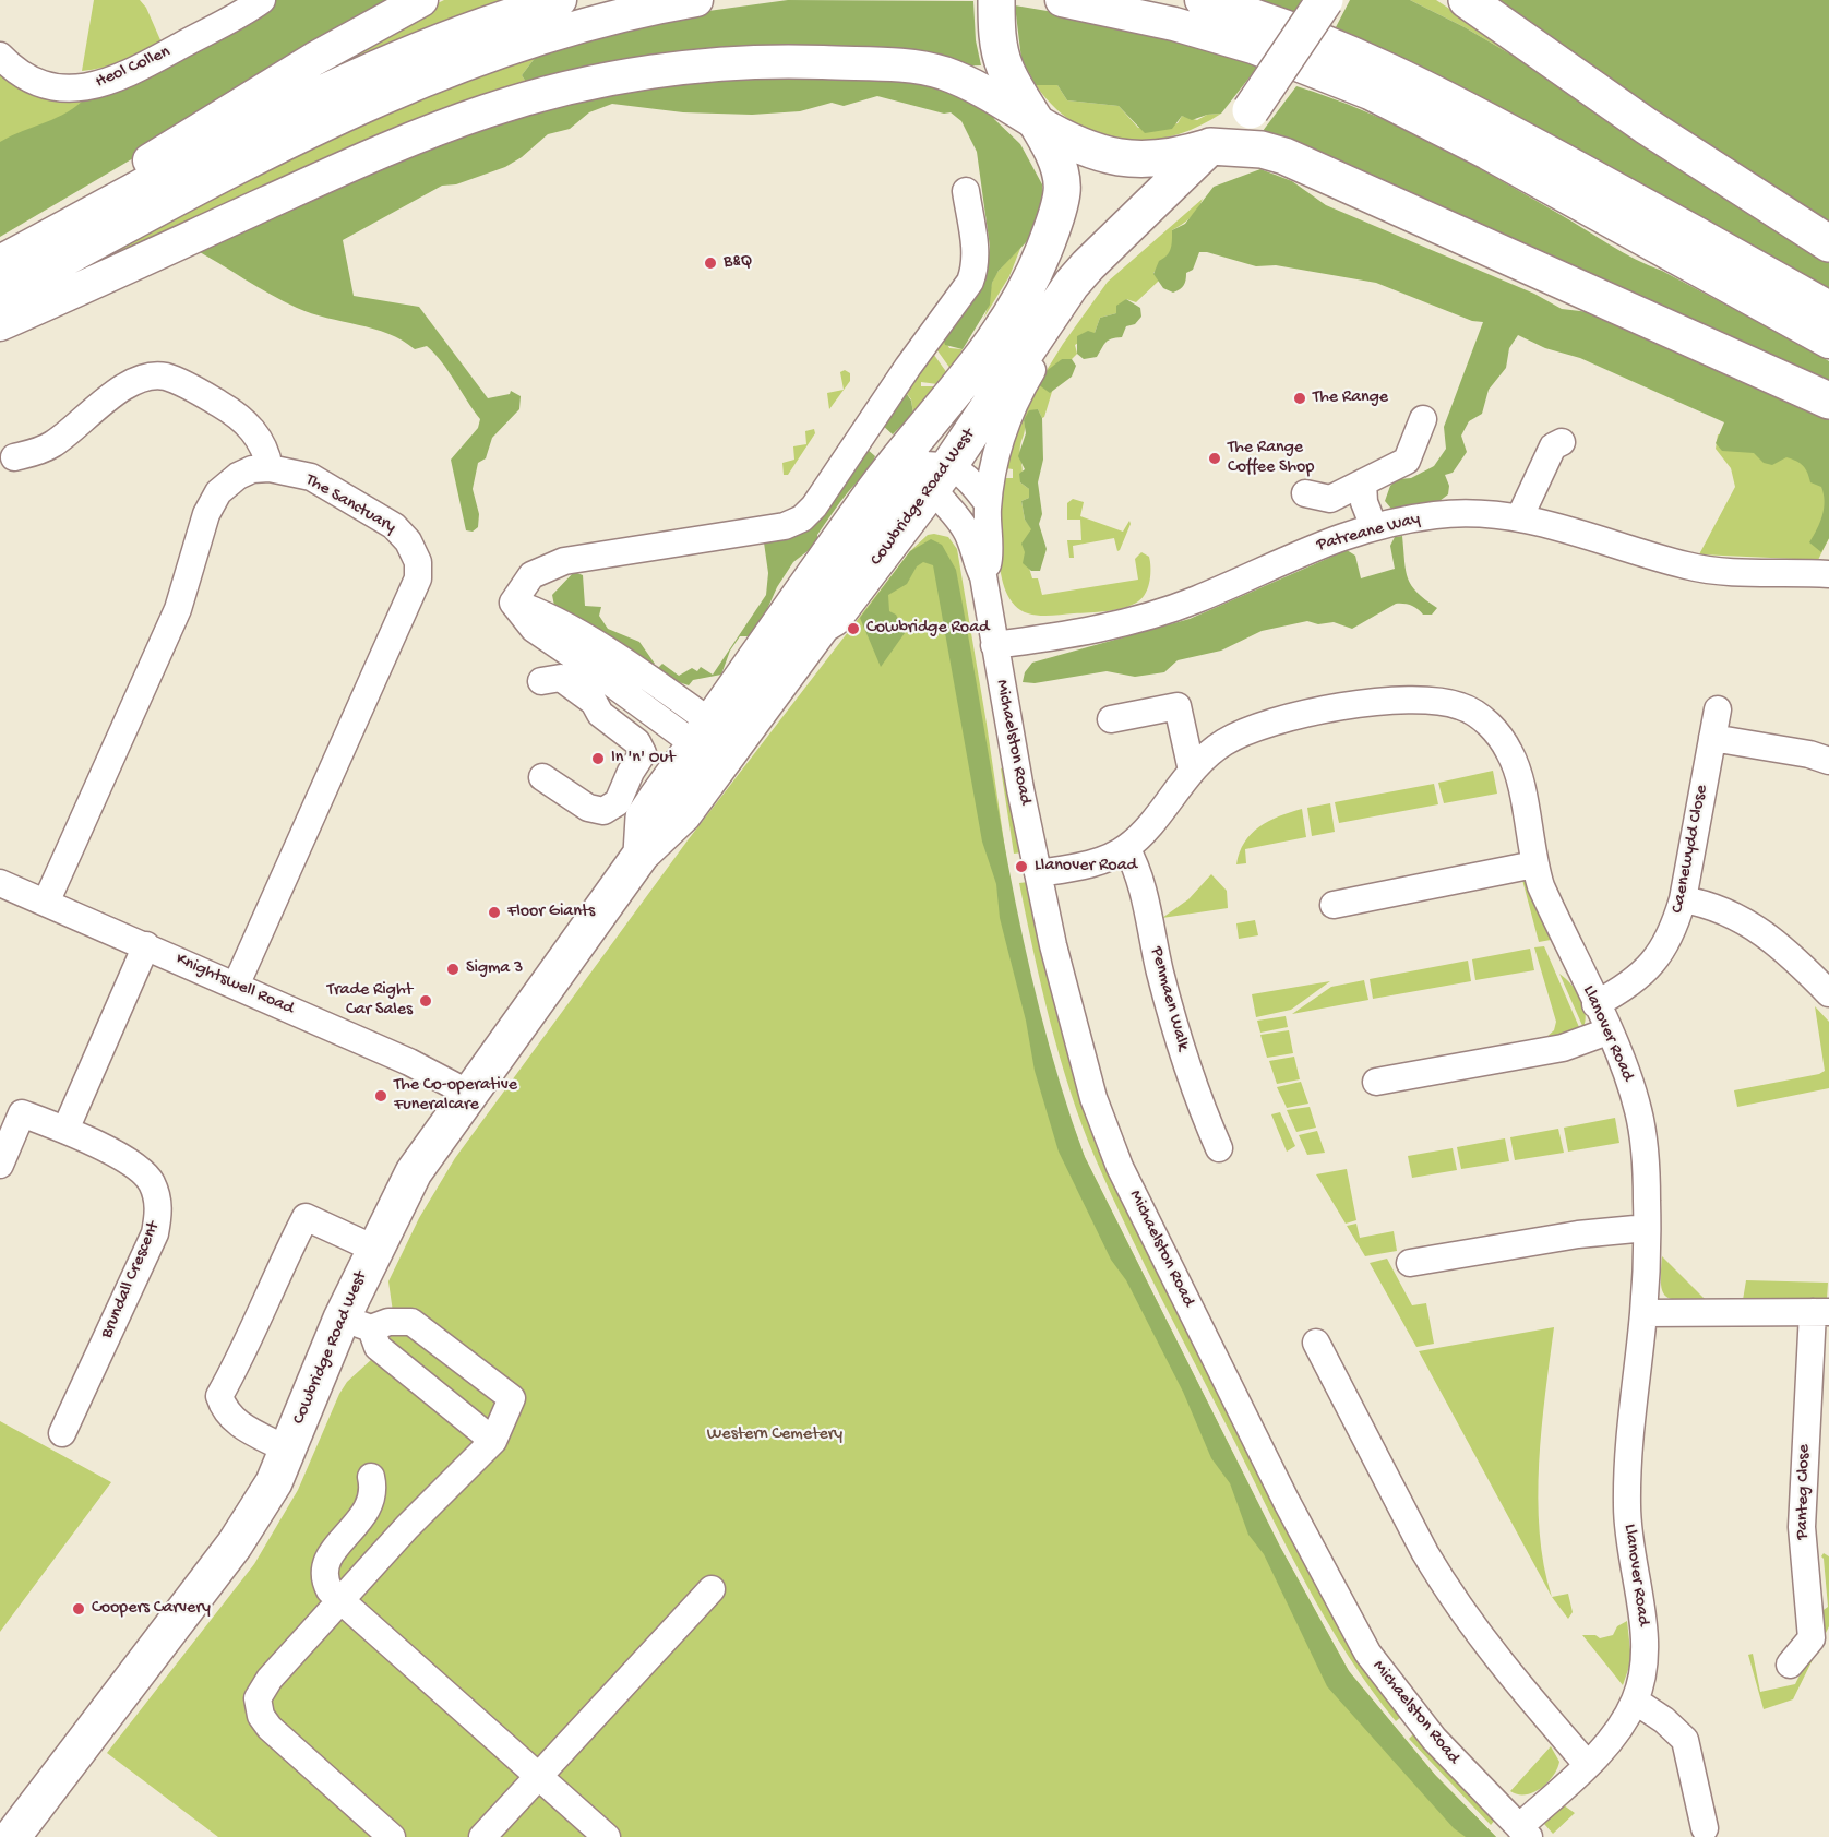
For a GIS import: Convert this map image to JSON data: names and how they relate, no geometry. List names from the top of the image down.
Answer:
{
  "streets": {
    "highway": ["Cowbridge Road West"],
    "street": [
      "Heol Collen",
      "The Sanctuary",
      "Patreane Way",
      "Michaelston Road",
      "Caenewydd Close",
      "Knightswell Road",
      "Penmaen Walk",
      "Llanover Road",
      "Brundall Crescent",
      "Panteg Close"
    ]
  },
  "crossings": [
    ["Cowbridge Road West", "Michaelston Road"],
    ["Cowbridge Road West", "Knightswell Road"],
    ["The Sanctuary", "Knightswell Road"],
    ["Patreane Way", "Michaelston Road"],
    ["Michaelston Road", "Llanover Road"],
    ["Caenewydd Close", "Llanover Road"],
    ["Penmaen Walk", "Llanover Road"],
    ["Llanover Road", "Panteg Close"]
  ],
  "parks": ["Western Cemetery"],
  "places": [
    "B&Q",
    "The Range",
    "The Range Coffee Shop",
    "Cowbridge Road",
    "In 'n' Out",
    "Llanover Road",
    "Floor Giants",
    "Sigma 3",
    "Trade Right Car Sales",
    "The Co-operative Funeralcare",
    "Coopers Carvery"
  ]
}
